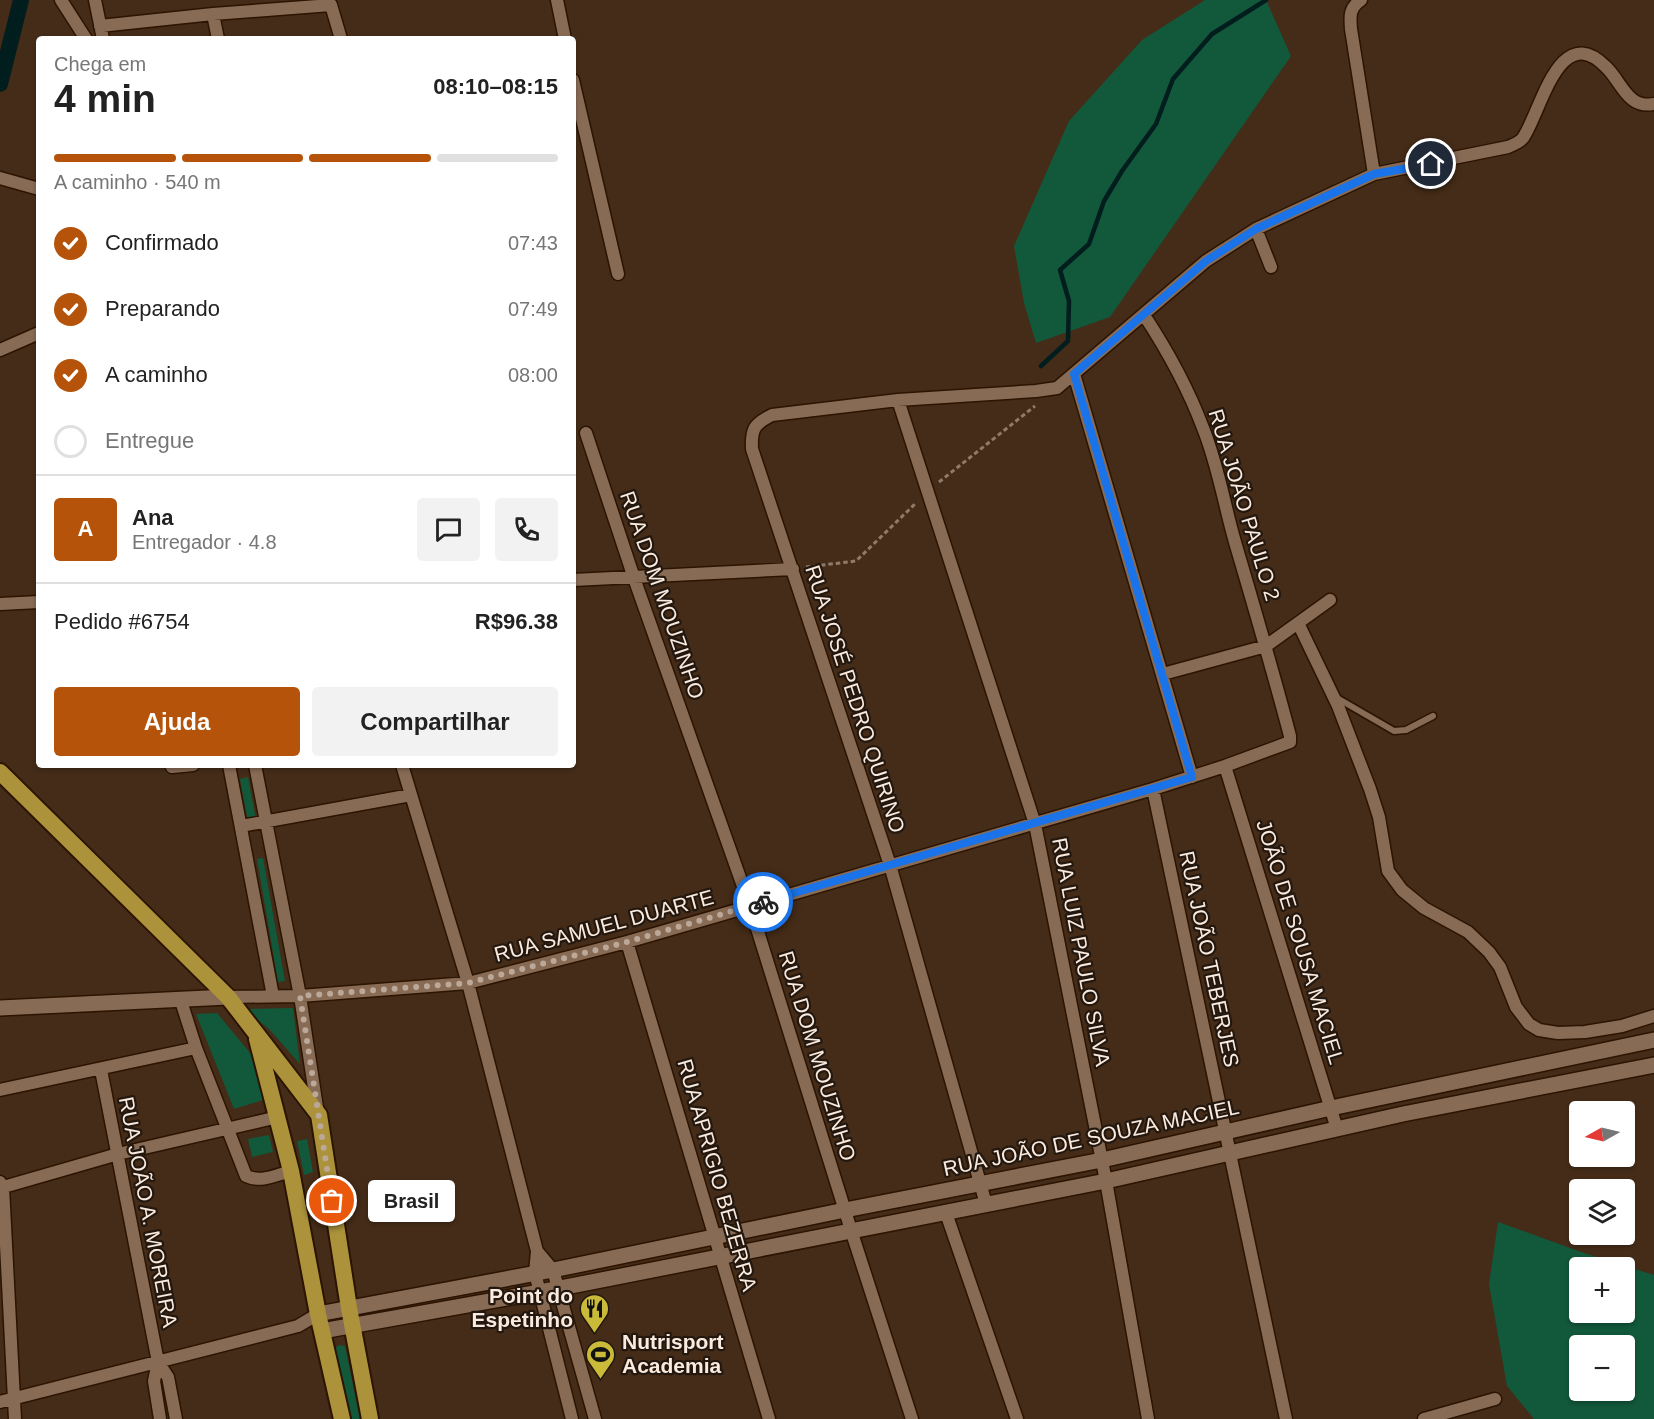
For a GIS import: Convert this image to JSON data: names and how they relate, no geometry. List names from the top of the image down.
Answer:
{
  "streets": {
    "street": [
      "RUA JOÃO PAULO 2",
      "RUA DOM MOUZINHO",
      "RUA JOSÉ PEDRO QUIRINO",
      "RUA SAMUEL DUARTE",
      "JOÃO DE SOUSA MACIEL",
      "RUA LUIZ PAULO SILVA",
      "RUA JOÃO TEBERJES",
      "RUA JOÃO DE SOUZA MACIEL",
      "RUA APRIGIO BEZERRA",
      "RUA JOÃO A. MOREIRA"
    ]
  },
  "crossings": [
    ["RUA JOÃO PAULO 2", "RUA SAMUEL DUARTE"],
    ["RUA DOM MOUZINHO", "RUA SAMUEL DUARTE"],
    ["RUA DOM MOUZINHO", "RUA JOÃO DE SOUZA MACIEL"],
    ["RUA JOSÉ PEDRO QUIRINO", "RUA SAMUEL DUARTE"],
    ["RUA JOSÉ PEDRO QUIRINO", "RUA LUIZ PAULO SILVA"],
    ["RUA JOSÉ PEDRO QUIRINO", "RUA JOÃO DE SOUZA MACIEL"],
    ["RUA SAMUEL DUARTE", "JOÃO DE SOUSA MACIEL"],
    ["RUA SAMUEL DUARTE", "RUA LUIZ PAULO SILVA"],
    ["RUA SAMUEL DUARTE", "RUA JOÃO TEBERJES"],
    ["RUA SAMUEL DUARTE", "RUA APRIGIO BEZERRA"],
    ["JOÃO DE SOUSA MACIEL", "RUA JOÃO DE SOUZA MACIEL"],
    ["RUA LUIZ PAULO SILVA", "RUA JOÃO DE SOUZA MACIEL"],
    ["RUA JOÃO TEBERJES", "RUA JOÃO DE SOUZA MACIEL"],
    ["RUA JOÃO DE SOUZA MACIEL", "RUA APRIGIO BEZERRA"]
  ],
  "places": {
    "other": ["Brasil"],
    "restaurant": ["Point do Espetinho"],
    "sports": ["Nutrisport Academia"]
  },
  "north": "left",
  "page": {
    "heading": ["4 min", "Chega em", "08:10–08:15"],
    "panel": [
      "Ana",
      "Entregador · 4.8",
      "Pedido #6754",
      "R$96.38"
    ],
    "bar": "A caminho · 540 m",
    "list": [
      ["Confirmado", "07:43"],
      ["Preparando", "07:49"],
      ["A caminho", "08:00"],
      "Entregue"
    ],
    "round": "A",
    "buttons": ["Ajuda", "Compartilhar"],
    "map_buttons": ["+", "−"],
    "bubble": "Brasil"
  }
}
